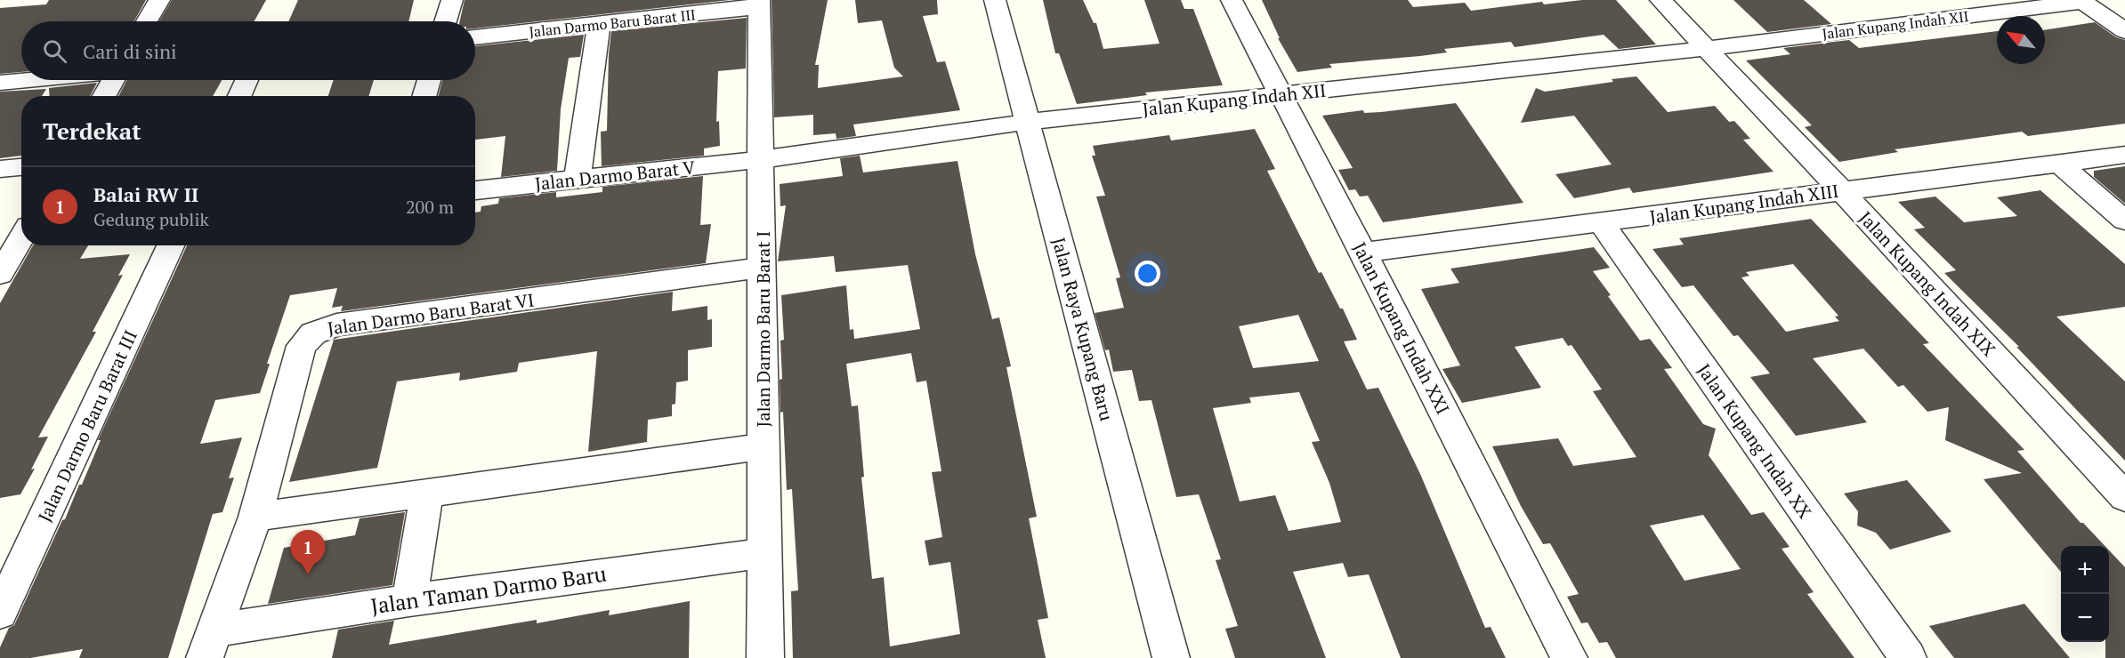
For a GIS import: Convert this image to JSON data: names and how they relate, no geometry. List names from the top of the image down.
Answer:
{
  "streets": {
    "street": [
      "Jalan Darmo Baru Barat III",
      "Jalan Kupang Indah XII",
      "Jalan Darmo Barat V",
      "Jalan Kupang Indah XIII",
      "Jalan Kupang Indah XIX",
      "Jalan Darmo Baru Barat VI",
      "Jalan Kupang Indah XXI",
      "Jalan Darmo Baru Barat I",
      "Jalan Raya Kupang Baru",
      "Jalan Kupang Indah XX",
      "Jalan Taman Darmo Baru"
    ]
  },
  "crossings": [
    ["Jalan Darmo Baru Barat III", "Jalan Darmo Baru Barat I"],
    ["Jalan Kupang Indah XII", "Jalan Darmo Barat V"],
    ["Jalan Kupang Indah XII", "Jalan Kupang Indah XIX"],
    ["Jalan Kupang Indah XII", "Jalan Kupang Indah XXI"],
    ["Jalan Kupang Indah XII", "Jalan Darmo Baru Barat I"],
    ["Jalan Kupang Indah XII", "Jalan Raya Kupang Baru"],
    ["Jalan Darmo Barat V", "Jalan Darmo Baru Barat I"],
    ["Jalan Kupang Indah XIII", "Jalan Kupang Indah XIX"],
    ["Jalan Kupang Indah XIII", "Jalan Kupang Indah XXI"],
    ["Jalan Kupang Indah XIII", "Jalan Kupang Indah XX"],
    ["Jalan Darmo Baru Barat VI", "Jalan Darmo Baru Barat I"],
    ["Jalan Darmo Baru Barat VI", "Jalan Taman Darmo Baru"],
    ["Jalan Darmo Baru Barat I", "Jalan Taman Darmo Baru"]
  ],
  "north": "top left",
  "page": {
    "search": "Cari di sini",
    "heading": "Terdekat",
    "list": [
      {
        "mark": "1",
        "name": "Balai RW II",
        "note": "Gedung publik",
        "value": "200 m"
      }
    ],
    "pins": "1",
    "map_buttons": ["+", "−"]
  }
}
